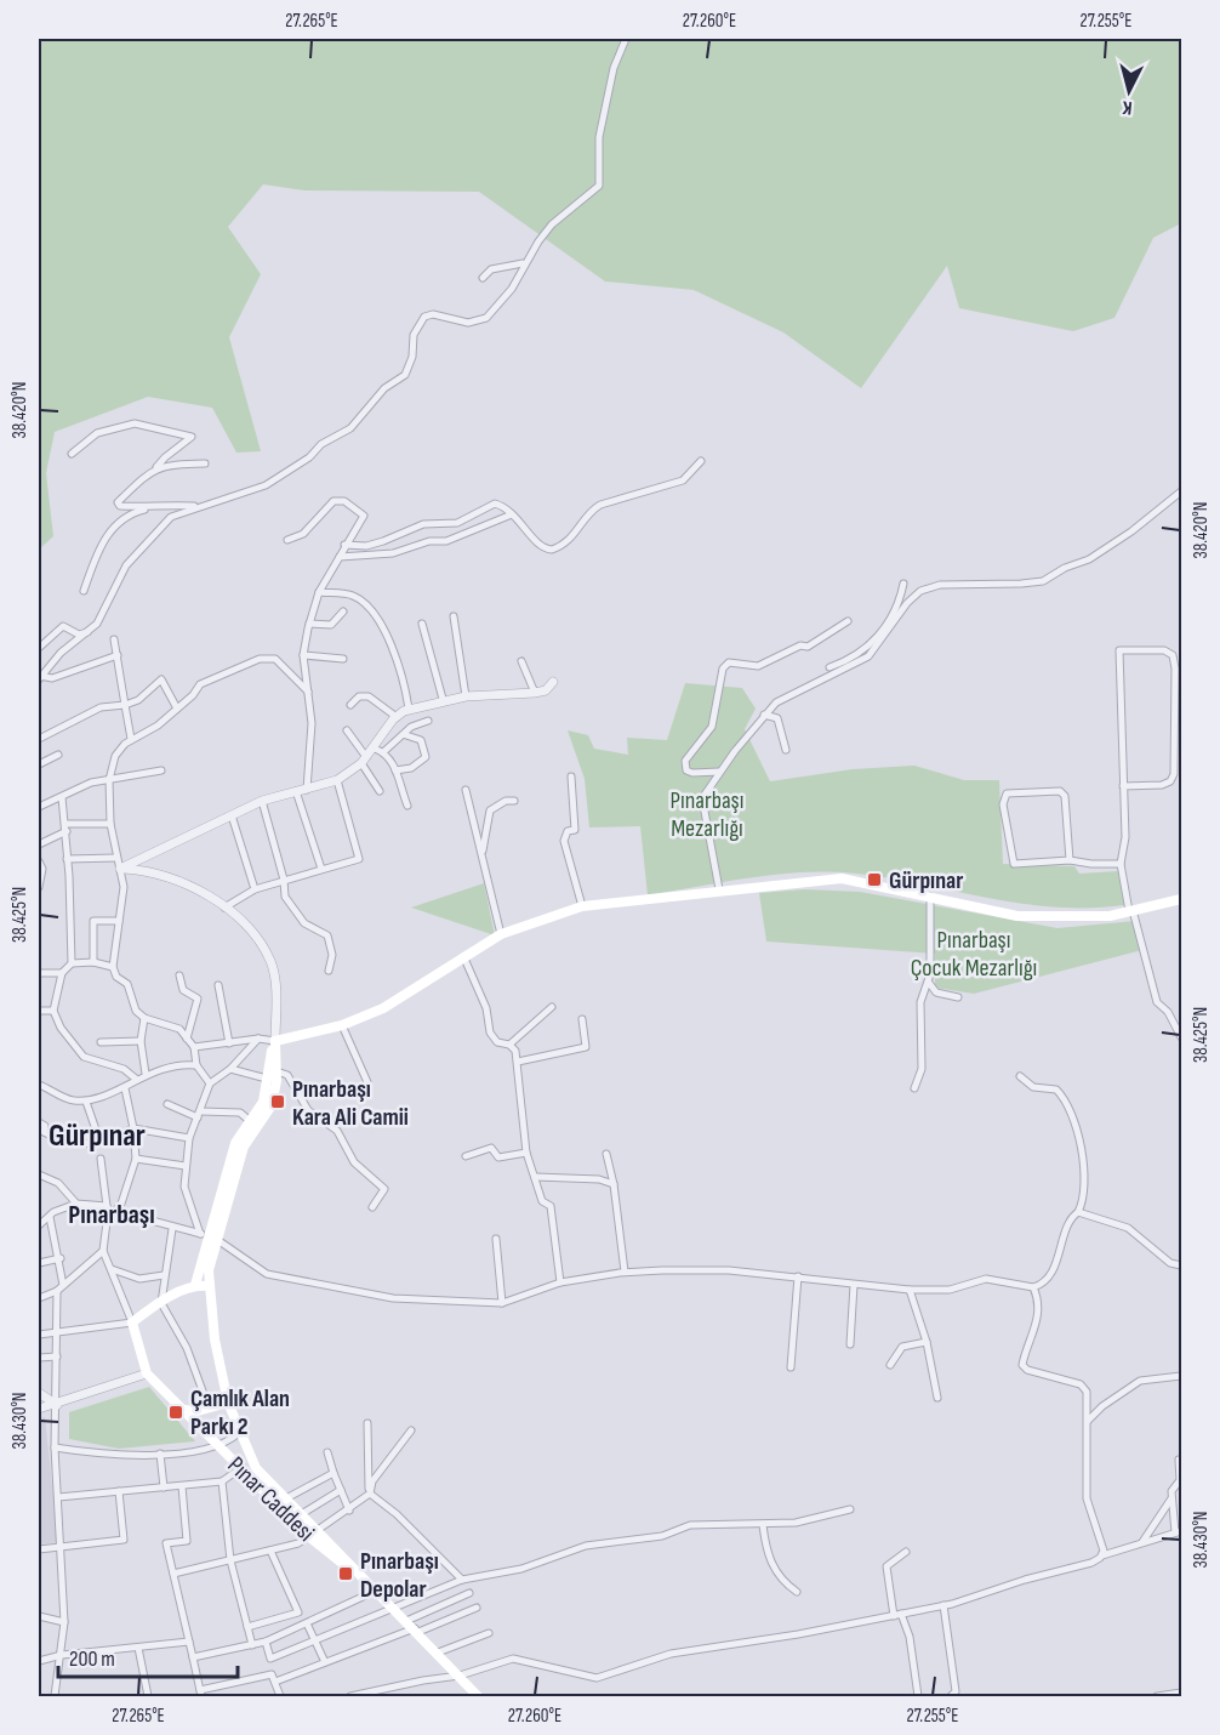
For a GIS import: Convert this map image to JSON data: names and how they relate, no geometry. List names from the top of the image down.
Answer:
{
  "streets": {
    "main road": ["Pınar Caddesi"]
  },
  "districts": ["Gürpınar", "Pınarbaşı"],
  "parks": ["Pınarbaşı Mezarlığı", "Pınarbaşı Çocuk Mezarlığı"],
  "places": {
    "transit": [
      "Gürpınar",
      "Pınarbaşı Kara Ali Camii",
      "Çamlık Alan Parkı 2",
      "Pınarbaşı Depolar"
    ]
  },
  "scale_bar": "200 m",
  "north": "bottom",
  "coordinates": [
    "27.265°E",
    "27.260°E",
    "27.255°E",
    "38.420°N",
    "38.425°N",
    "38.430°N"
  ]
}
